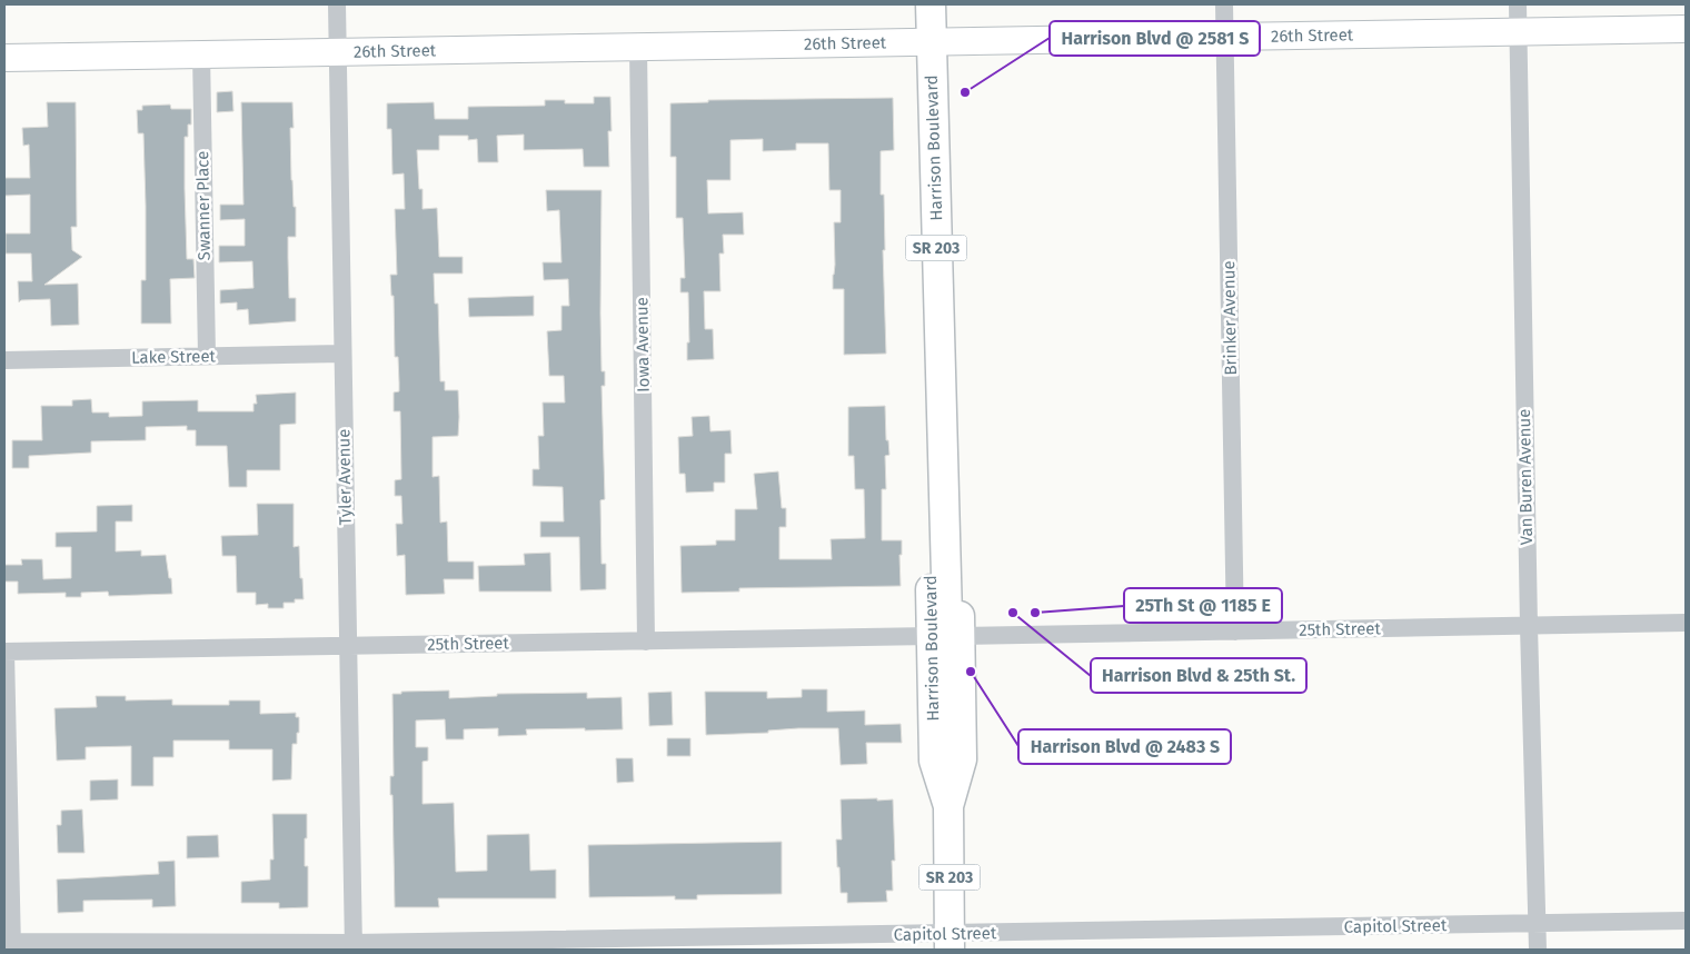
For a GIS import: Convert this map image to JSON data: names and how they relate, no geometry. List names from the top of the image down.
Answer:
{
  "streets": {
    "main road": ["Harrison Boulevard", "SR 203"],
    "street": [
      "26th Street",
      "Swanner Place",
      "Brinker Avenue",
      "Iowa Avenue",
      "Lake Street",
      "Tyler Avenue",
      "Van Buren Avenue",
      "25th Street",
      "Capitol Street"
    ]
  },
  "crossings": [
    ["26th Street", "Harrison Boulevard"],
    ["26th Street", "Swanner Place"],
    ["26th Street", "Brinker Avenue"],
    ["26th Street", "Iowa Avenue"],
    ["26th Street", "Tyler Avenue"],
    ["26th Street", "Van Buren Avenue"],
    ["Harrison Boulevard", "25th Street"],
    ["Harrison Boulevard", "Capitol Street"],
    ["Swanner Place", "Lake Street"],
    ["Brinker Avenue", "25th Street"],
    ["Iowa Avenue", "25th Street"],
    ["Lake Street", "Tyler Avenue"],
    ["Tyler Avenue", "25th Street"],
    ["Tyler Avenue", "Capitol Street"],
    ["Van Buren Avenue", "25th Street"],
    ["Van Buren Avenue", "Capitol Street"]
  ],
  "places": [
    "Harrison Blvd @ 2581 S",
    "Harrison Blvd & 25th St.",
    "25Th St @ 1185 E",
    "Harrison Blvd @ 2483 S"
  ]
}
